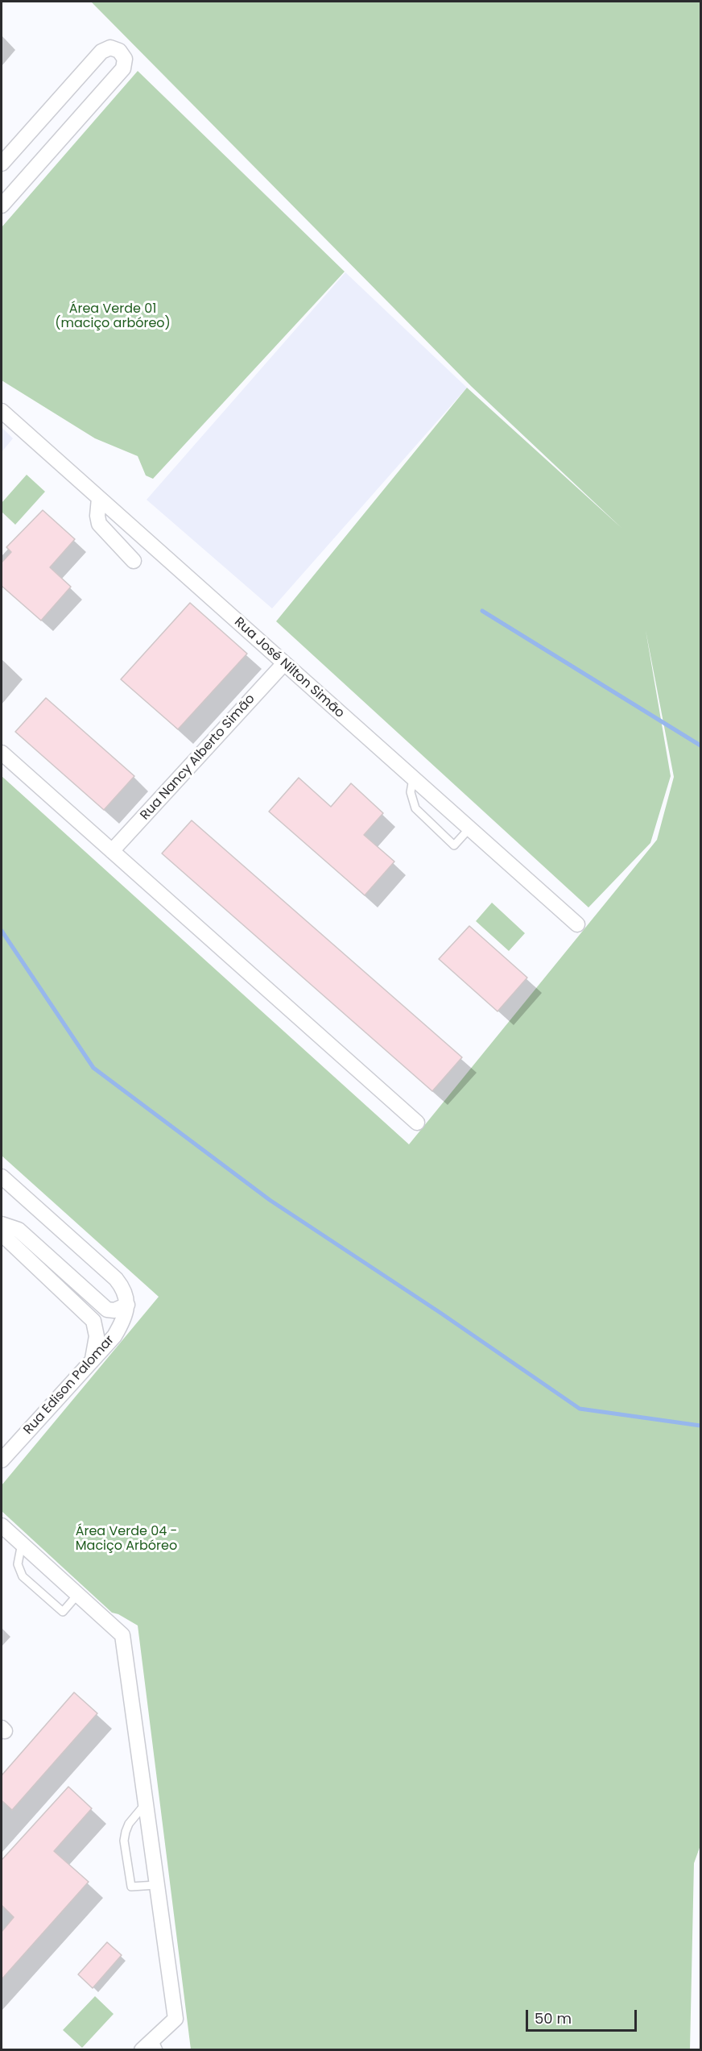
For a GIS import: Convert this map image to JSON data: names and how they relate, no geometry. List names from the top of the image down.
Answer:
{
  "streets": {
    "street": ["Rua José Nilton Simão", "Rua Nancy Alberto Simão", "Rua Edison Palomar"]
  },
  "crossings": [
    ["Rua José Nilton Simão", "Rua Nancy Alberto Simão"]
  ],
  "parks": ["Área Verde 01 (maciço arbóreo)", "Área Verde 04 - Maciço Arbóreo"],
  "scale_bar": "50 m"
}
